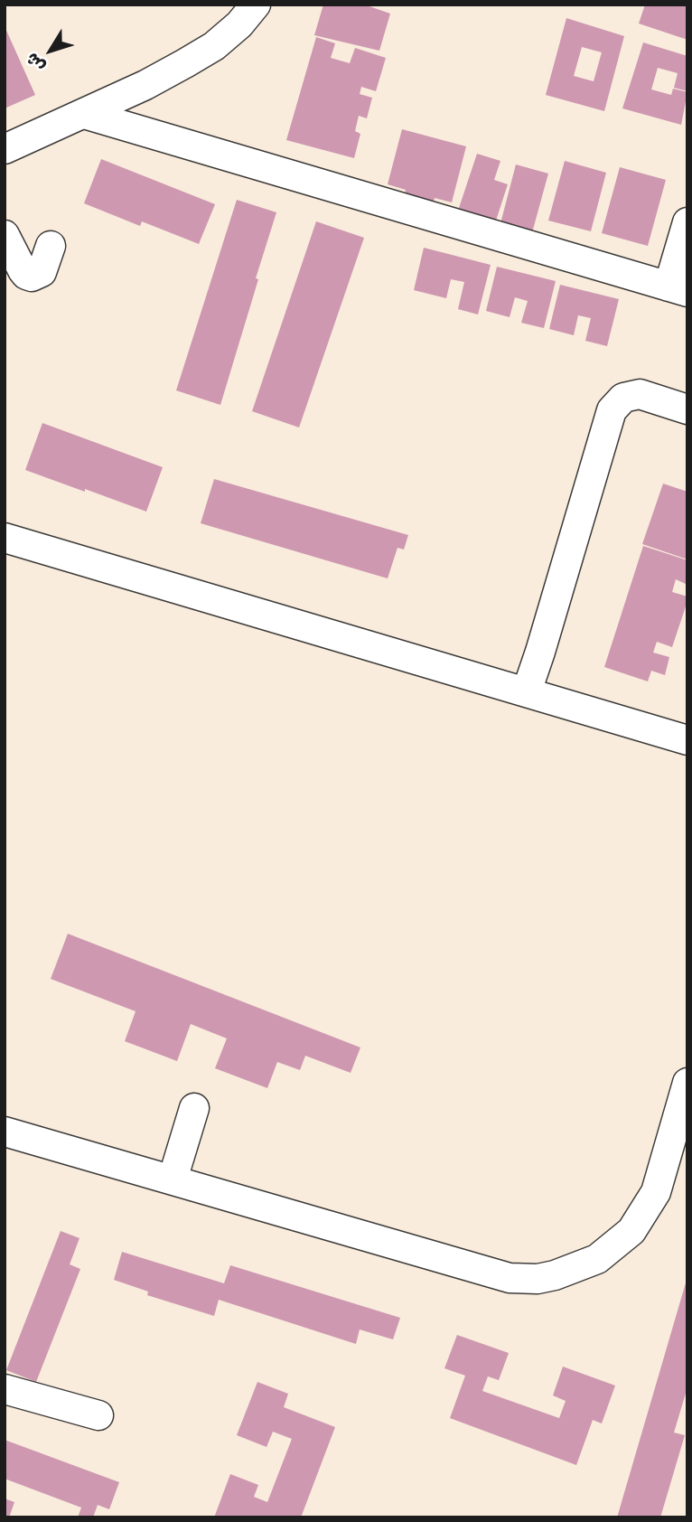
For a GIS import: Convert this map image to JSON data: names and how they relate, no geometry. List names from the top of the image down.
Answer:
{
  "north": "bottom left"
}
